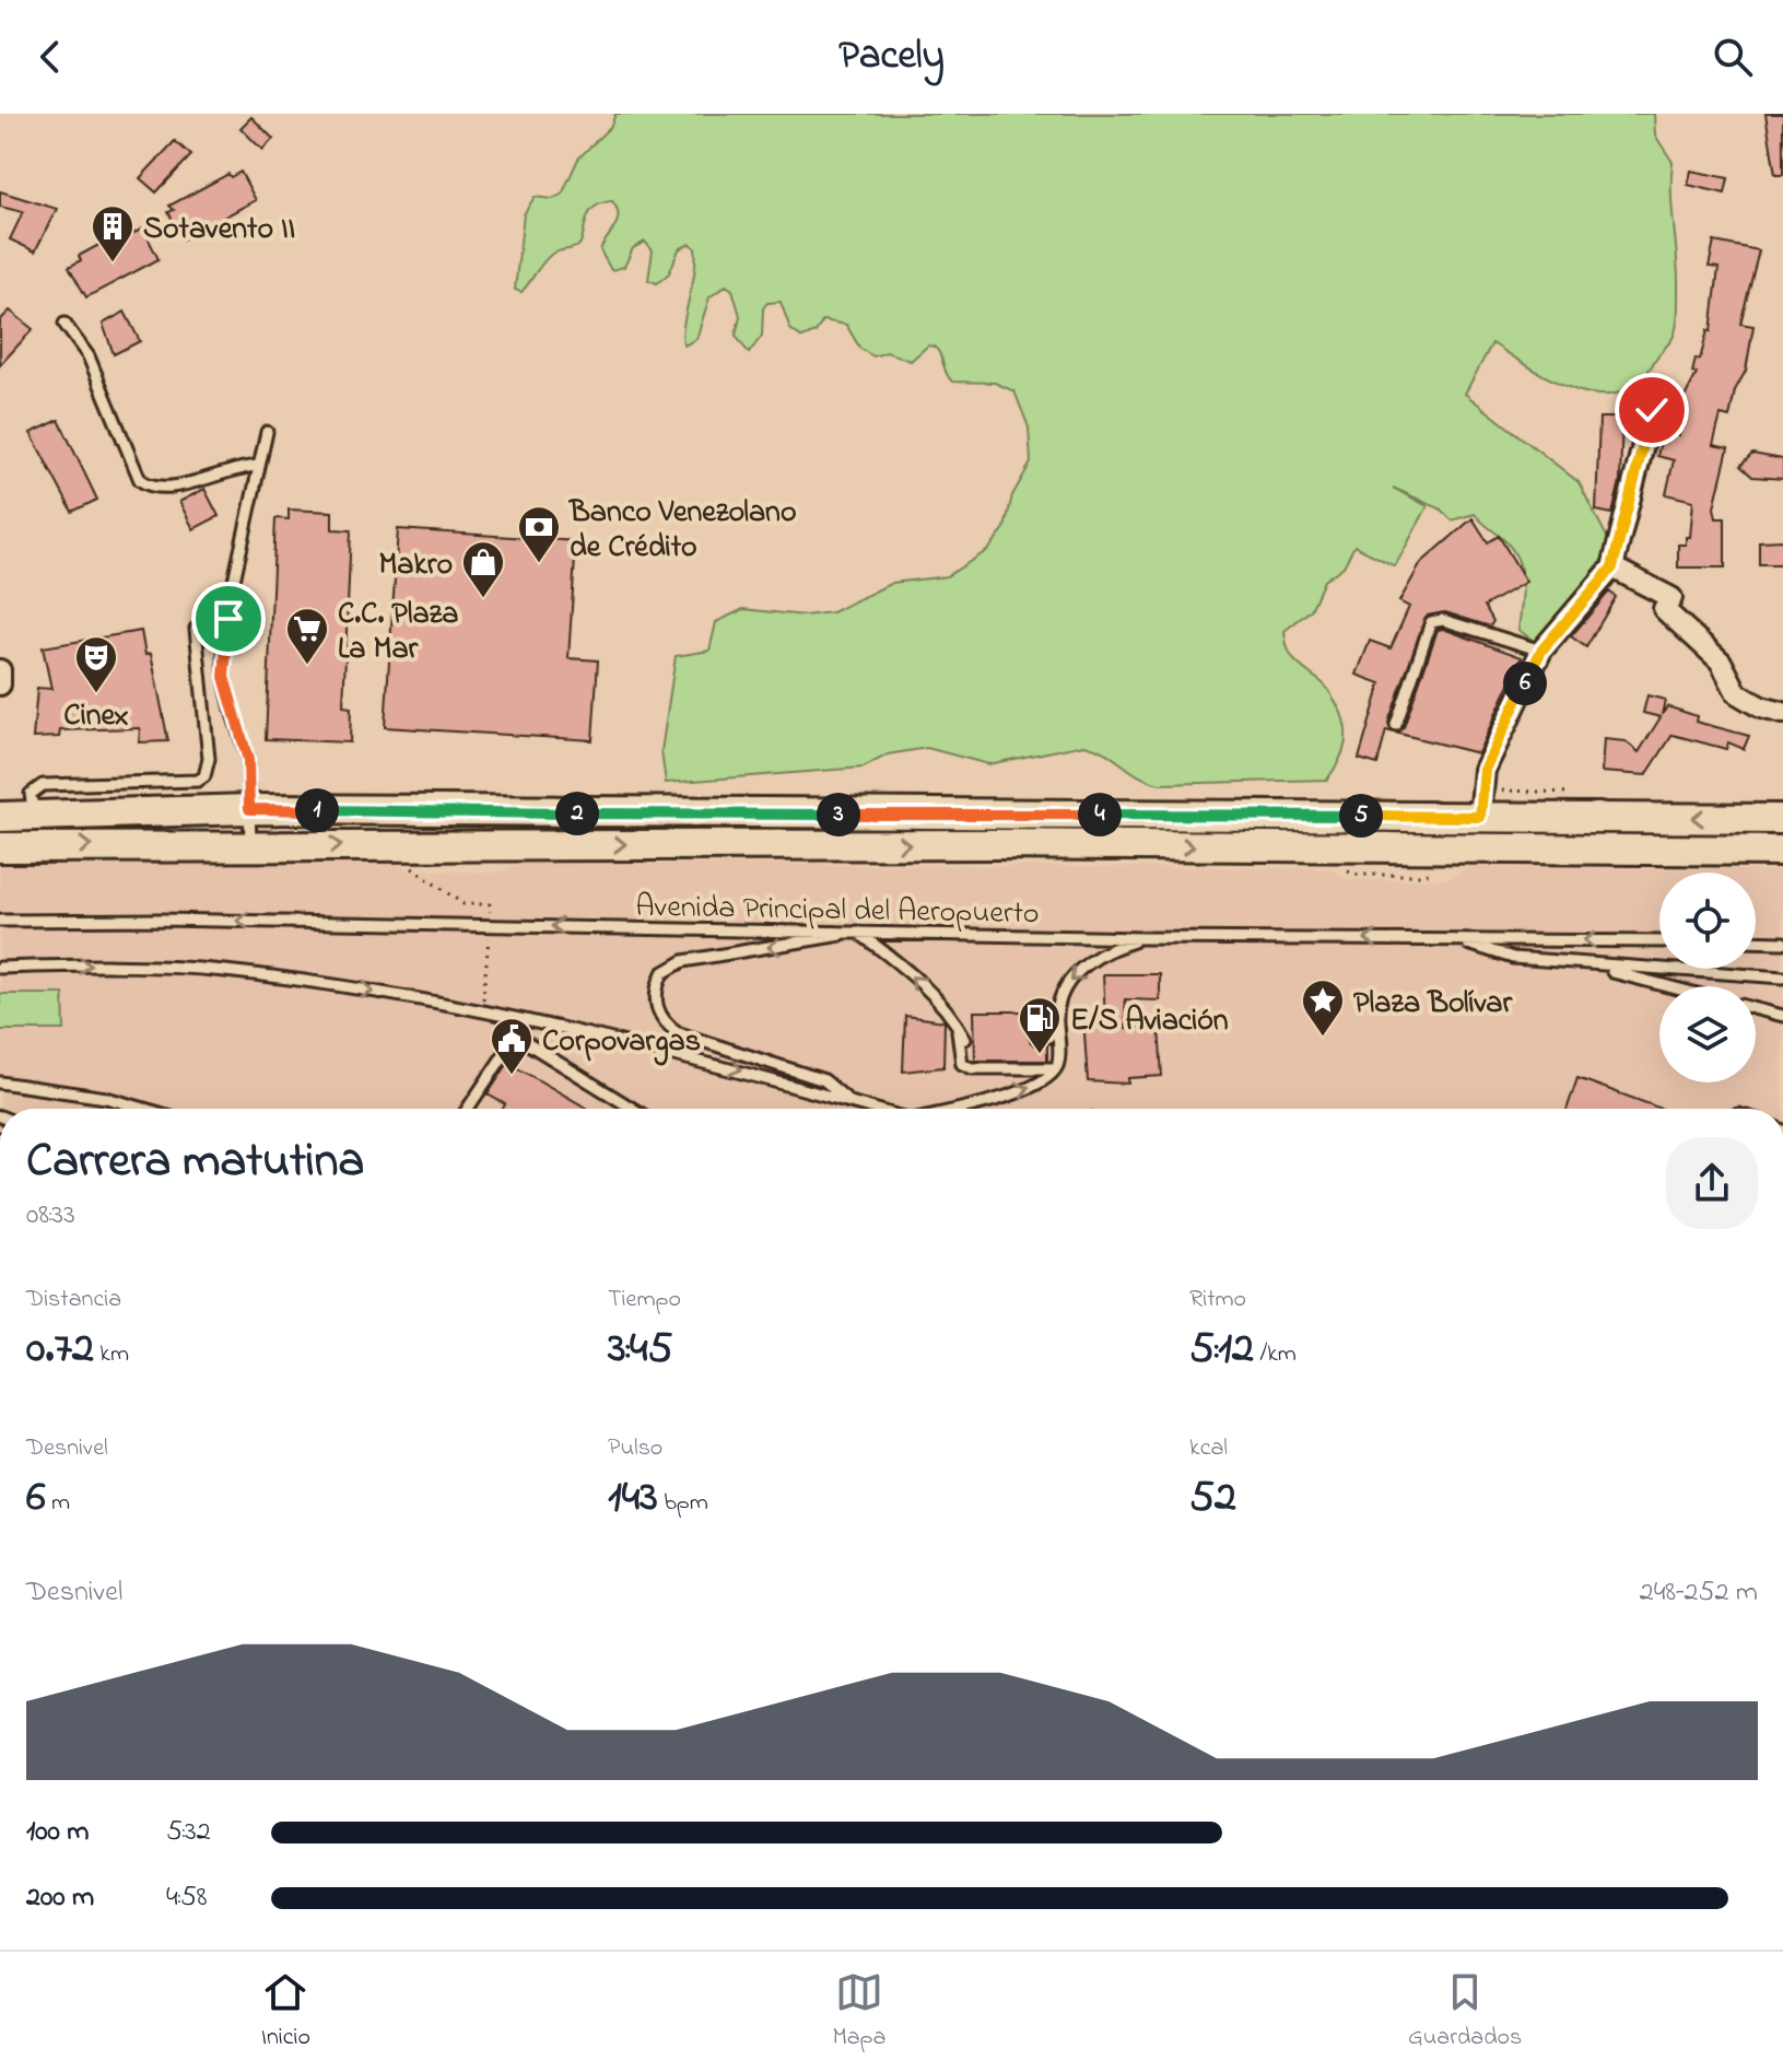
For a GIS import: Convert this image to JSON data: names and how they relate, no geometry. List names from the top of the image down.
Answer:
{
  "streets": {
    "lane": ["Avenida Principal del Aeropuerto"]
  },
  "places": {
    "building": ["Sotavento II"],
    "bank": ["Banco Venezolano de Crédito"],
    "shop": ["Makro"],
    "supermarket": ["C.C. Plaza La Mar"],
    "theatre": ["Cinex"],
    "place": ["Plaza Bolívar"],
    "fuel station": ["E/S Aviación"],
    "public building": ["Corpovargas"]
  },
  "page": {
    "header": "Pacely",
    "pins": [
      "6",
      "1",
      "2",
      "3",
      "4",
      "5"
    ],
    "heading": ["Carrera matutina", "08:33"],
    "stats": [
      ["Distancia", "0.72 km"],
      ["Tiempo", "3:45"],
      ["Ritmo", "5:12 /km"],
      ["Desnivel", "6 m"],
      ["Pulso", "143 bpm"],
      ["kcal", "52"]
    ],
    "chart": ["Desnivel", "248–252 m"],
    "list": [
      {
        "name": "100 m",
        "note": "5:32"
      },
      {
        "name": "200 m",
        "note": "4:58"
      }
    ],
    "tabs": ["Inicio", "Mapa", "Guardados"]
  }
}
